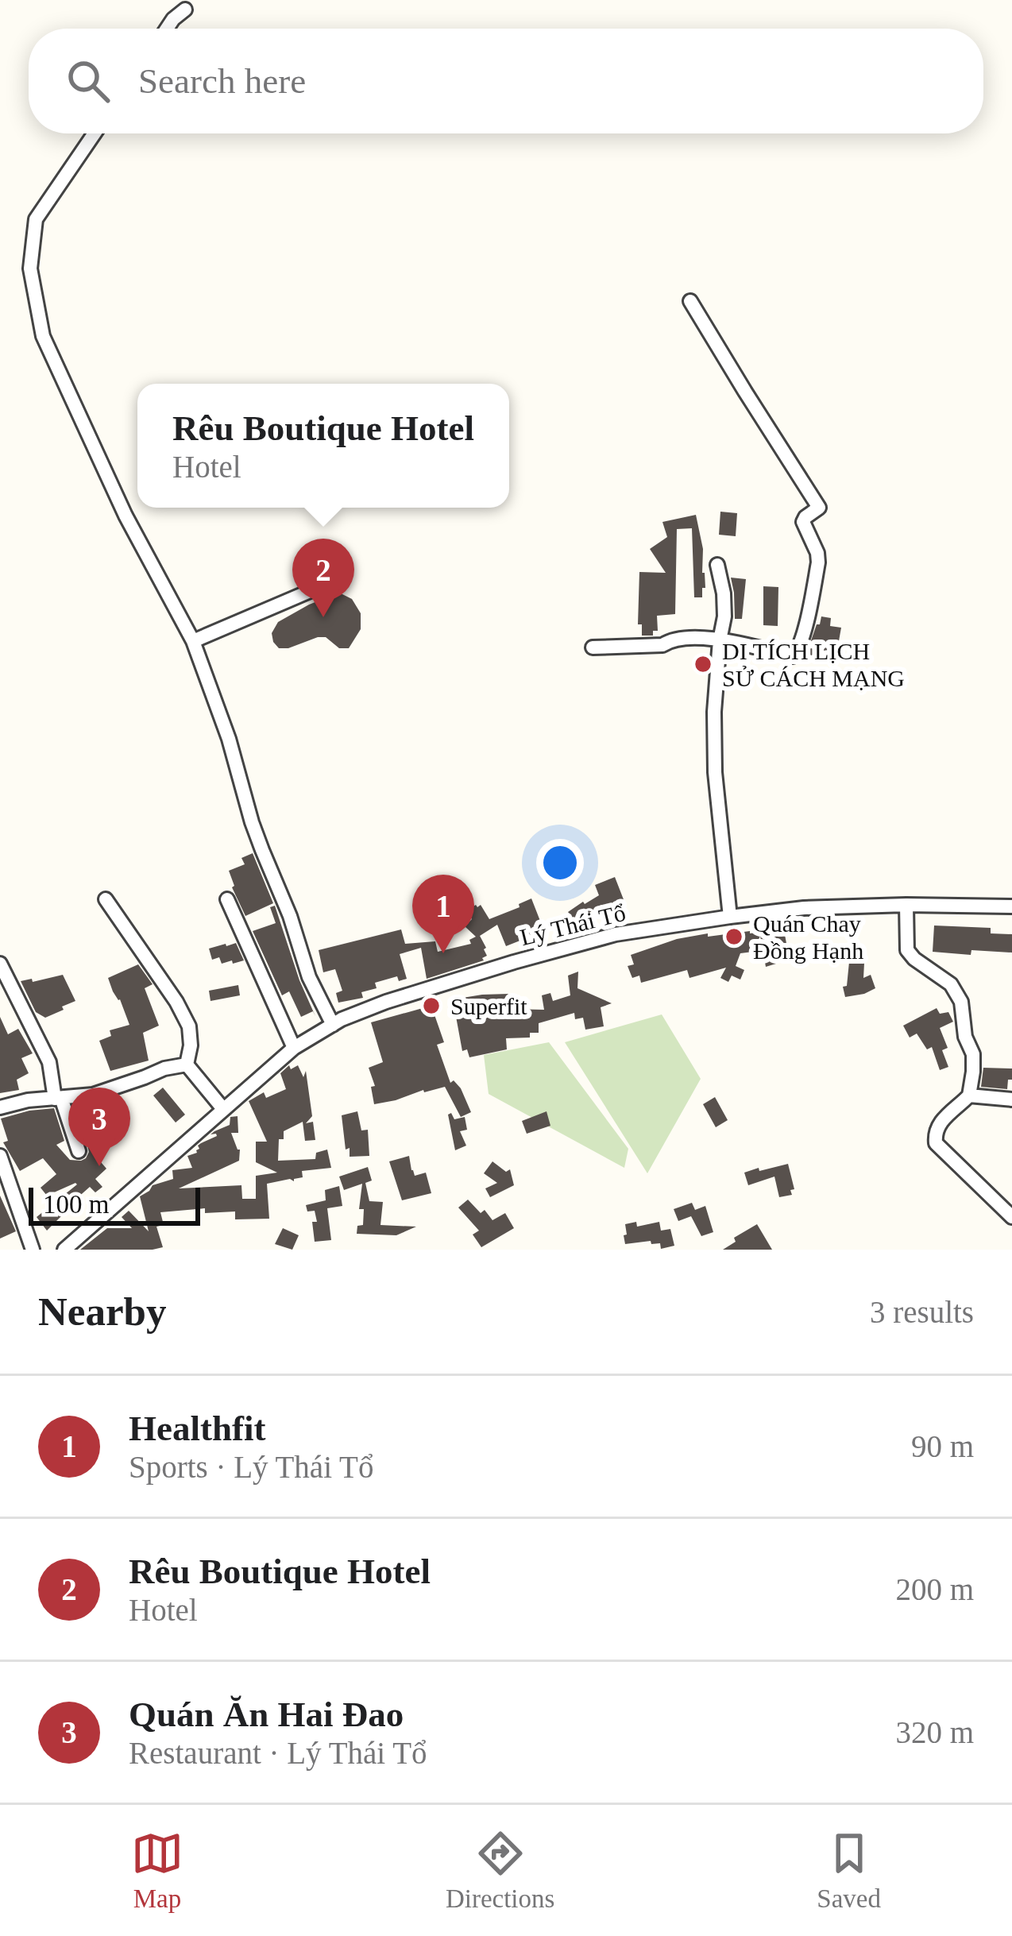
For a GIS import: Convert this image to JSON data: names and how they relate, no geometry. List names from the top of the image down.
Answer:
{
  "streets": {
    "street": ["Lý Thái Tổ"]
  },
  "places": ["DI TÍCH LỊCH SỬ CÁCH MẠNG", "Quán Chay Đồng Hạnh", "Superfit"],
  "scale_bar": "100 m",
  "page": {
    "search": "Search here",
    "popup": ["Rêu Boutique Hotel", "Hotel"],
    "pins": ["2", "1", "3"],
    "scale": "100 m",
    "heading": ["Nearby", "3 results"],
    "list": [
      {
        "mark": "1",
        "name": "Healthfit",
        "note": "Sports · Lý Thái Tổ",
        "value": "90 m"
      },
      {
        "mark": "2",
        "name": "Rêu Boutique Hotel",
        "note": "Hotel",
        "value": "200 m"
      },
      {
        "mark": "3",
        "name": "Quán Ăn Hai Ðao",
        "note": "Restaurant · Lý Thái Tổ",
        "value": "320 m"
      }
    ],
    "nav": ["Map", "Directions", "Saved"]
  }
}
